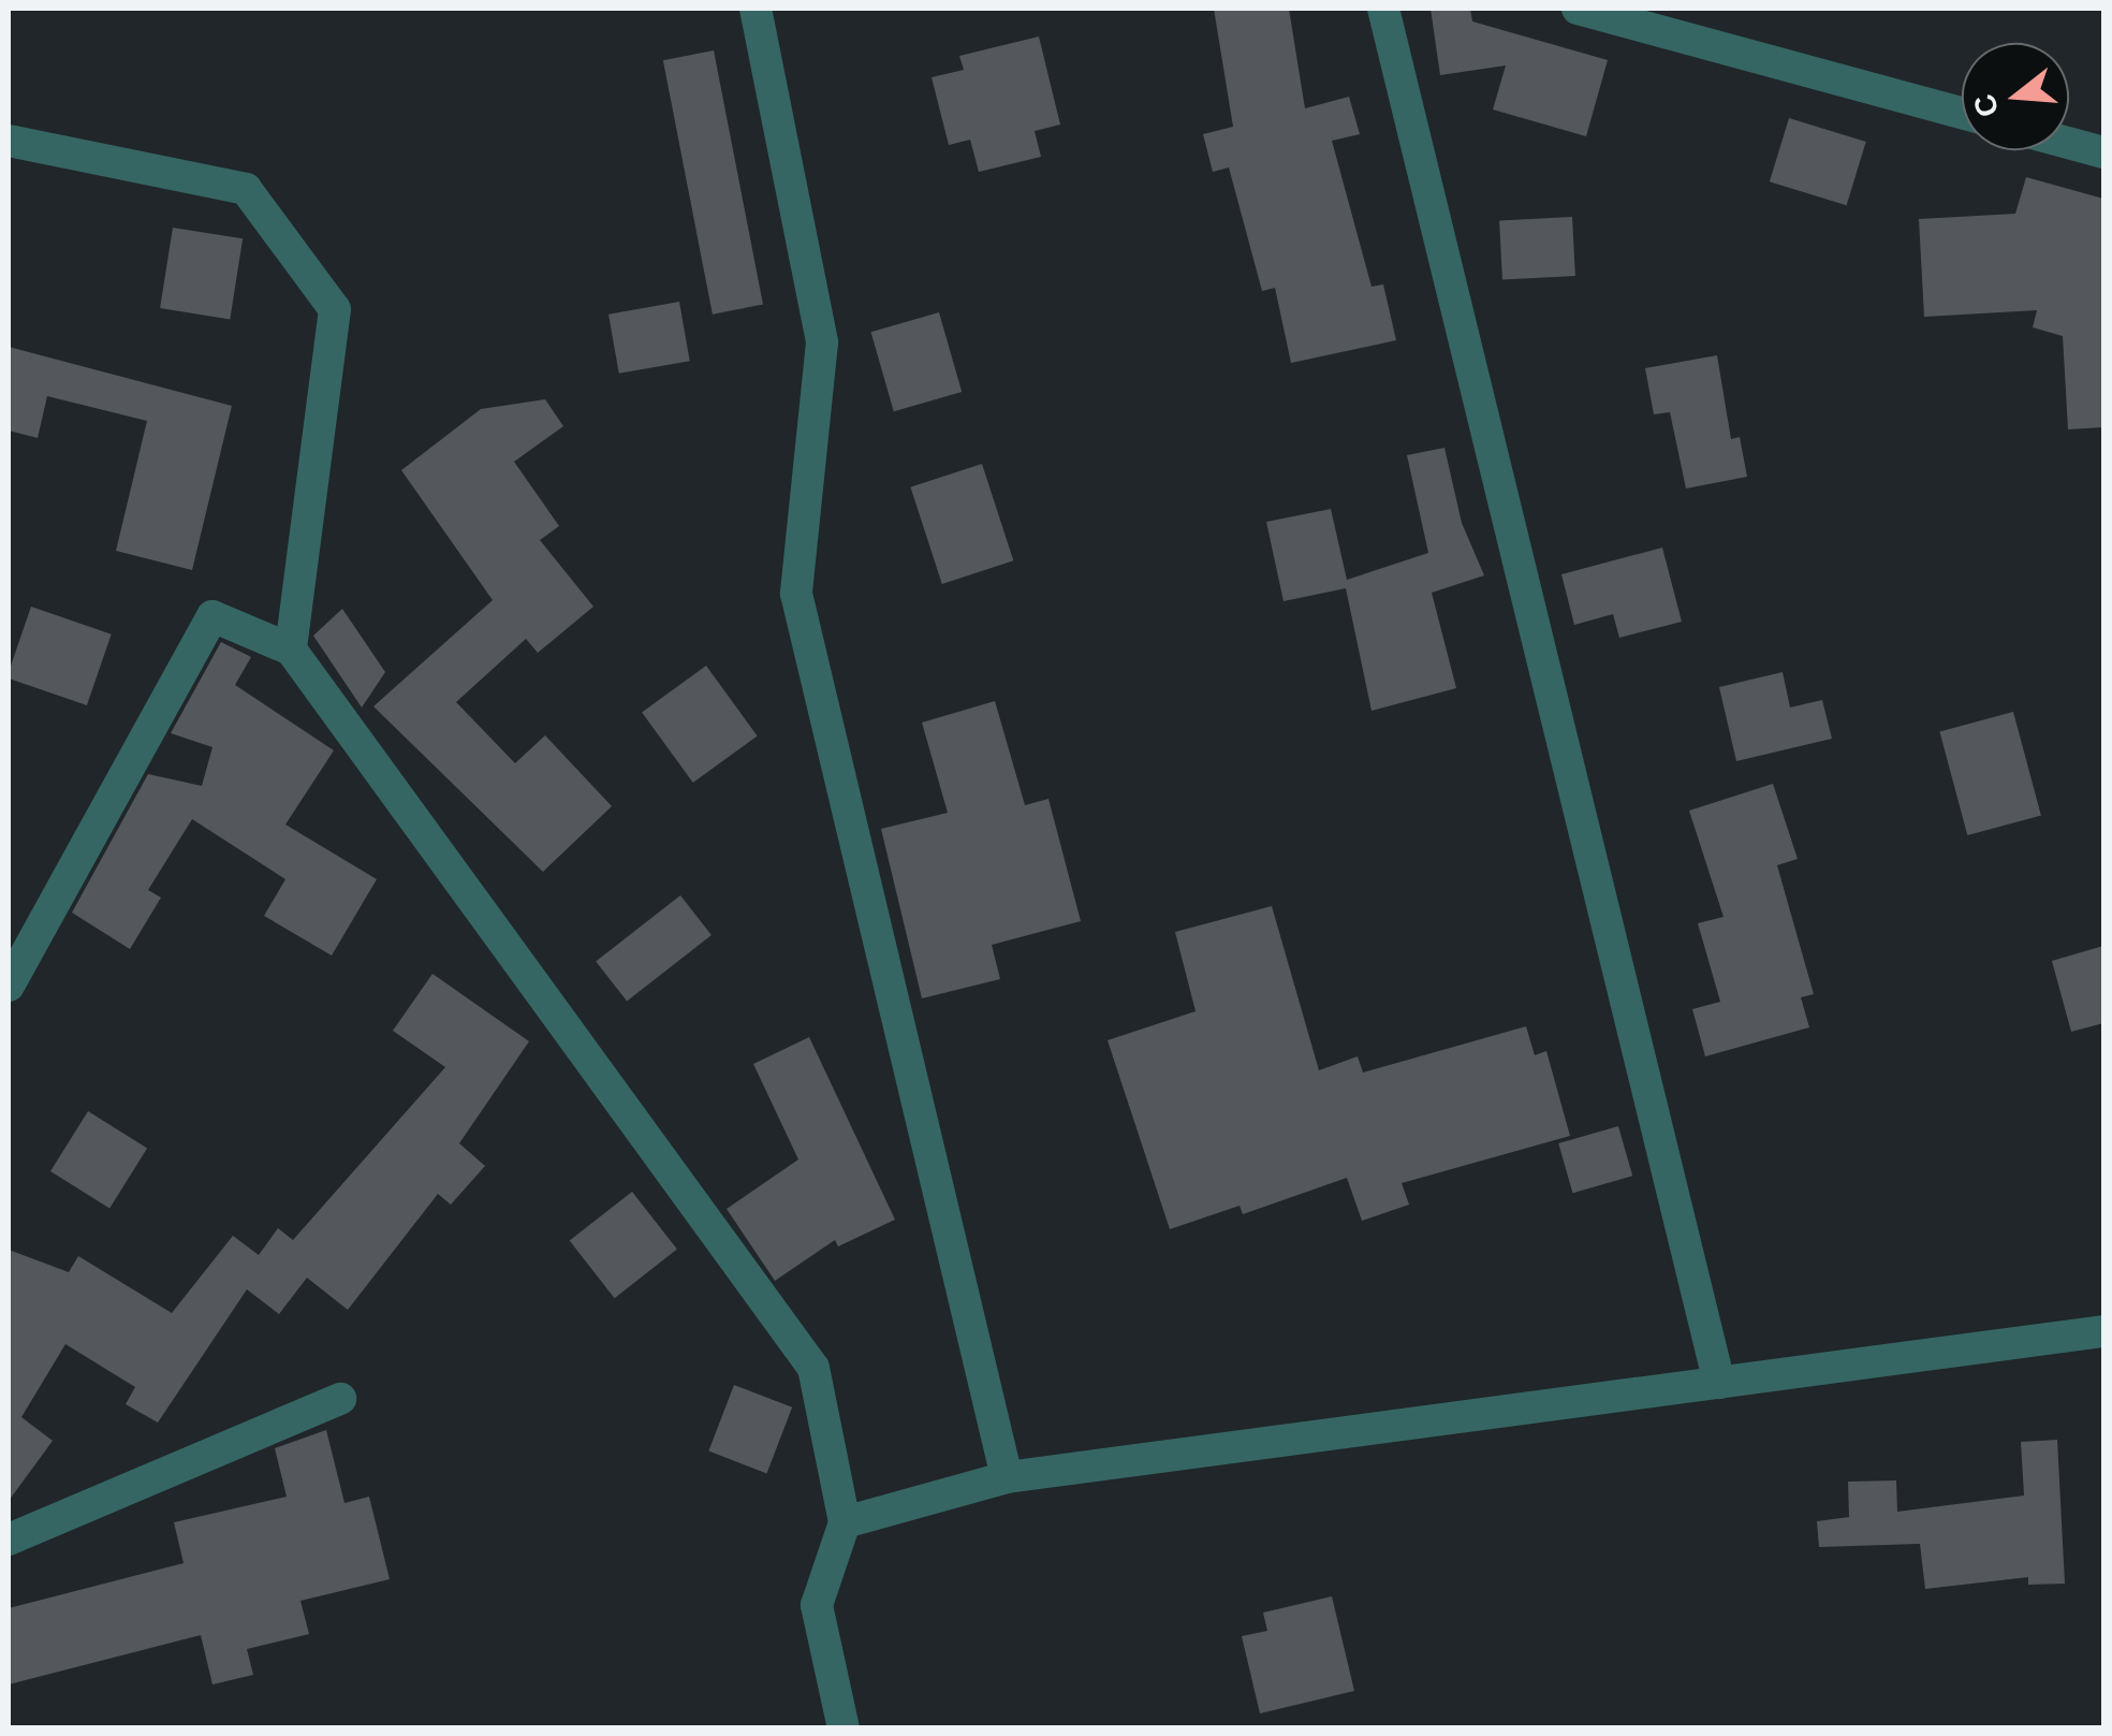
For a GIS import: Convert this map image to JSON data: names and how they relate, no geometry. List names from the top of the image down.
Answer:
{
  "north": "left"
}
